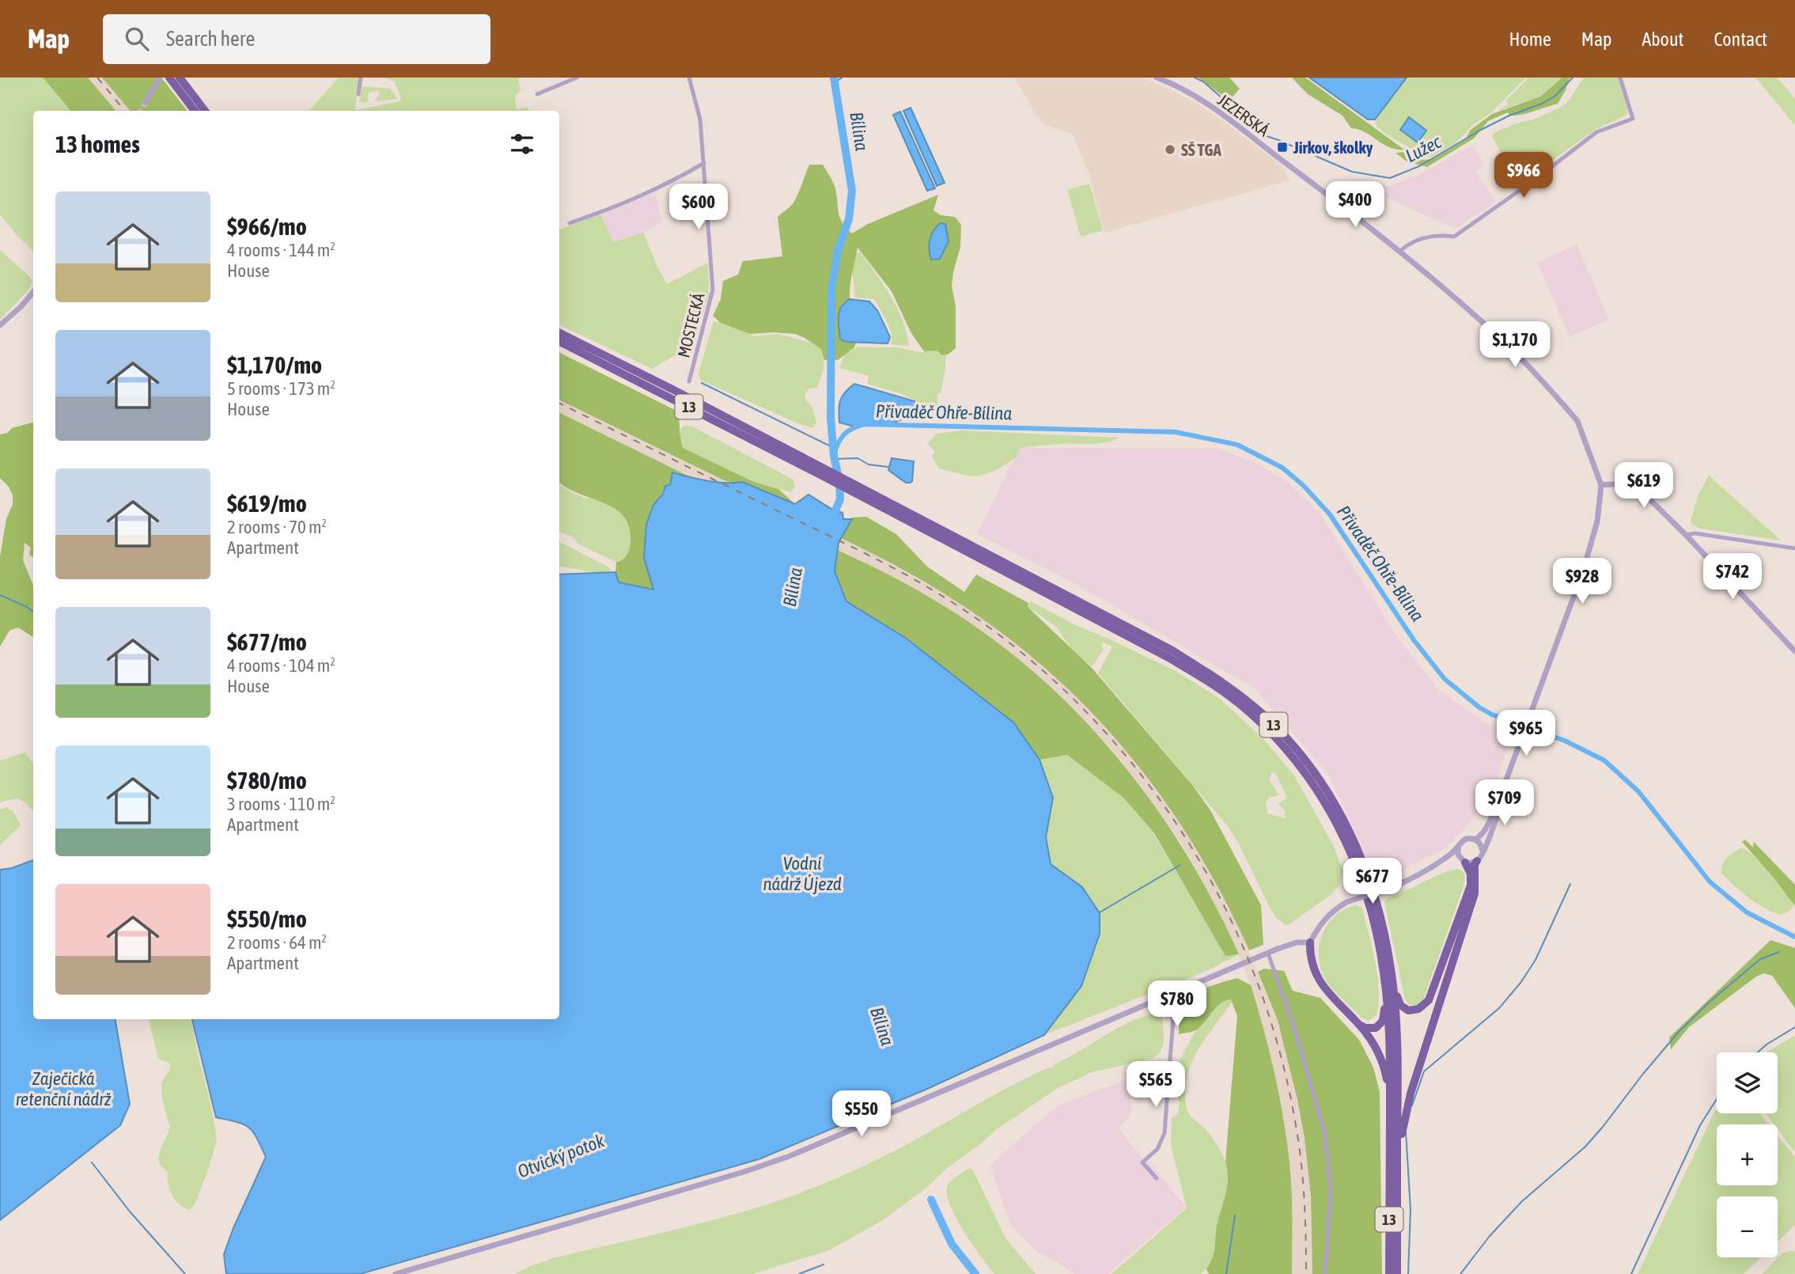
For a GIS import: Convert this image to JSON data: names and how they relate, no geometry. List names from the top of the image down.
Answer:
{
  "streets": {
    "highway": ["13"],
    "street": ["JEZERSKÁ", "MOSTECKÁ"]
  },
  "water": [
    "Bílina",
    "Lužec",
    "Přivaděč Ohře-Bílina",
    "Vodní nádrž Újezd",
    "Zaječická retenční nádrž",
    "Otvický potok"
  ],
  "places": {
    "transit": ["Jirkov, školky"],
    "other": ["SŠ TGA"]
  },
  "page": {
    "header": "Map",
    "search": "Search here",
    "nav": [
      "Home",
      "Map",
      "About",
      "Contact"
    ],
    "heading": "13 homes",
    "price": [
      "$966",
      "$400",
      "$600",
      "$1,170",
      "$619",
      "$742",
      "$928",
      "$965",
      "$709",
      "$677",
      "$780",
      "$565",
      "$550"
    ],
    "list": [
      {
        "name": "$966/mo",
        "note": "4 rooms · 144 m² · House"
      },
      {
        "name": "$1,170/mo",
        "note": "5 rooms · 173 m² · House"
      },
      {
        "name": "$619/mo",
        "note": "2 rooms · 70 m² · Apartment"
      },
      {
        "name": "$677/mo",
        "note": "4 rooms · 104 m² · House"
      },
      {
        "name": "$780/mo",
        "note": "3 rooms · 110 m² · Apartment"
      },
      {
        "name": "$550/mo",
        "note": "2 rooms · 64 m² · Apartment"
      }
    ],
    "map_buttons": ["+", "−"]
  }
}
